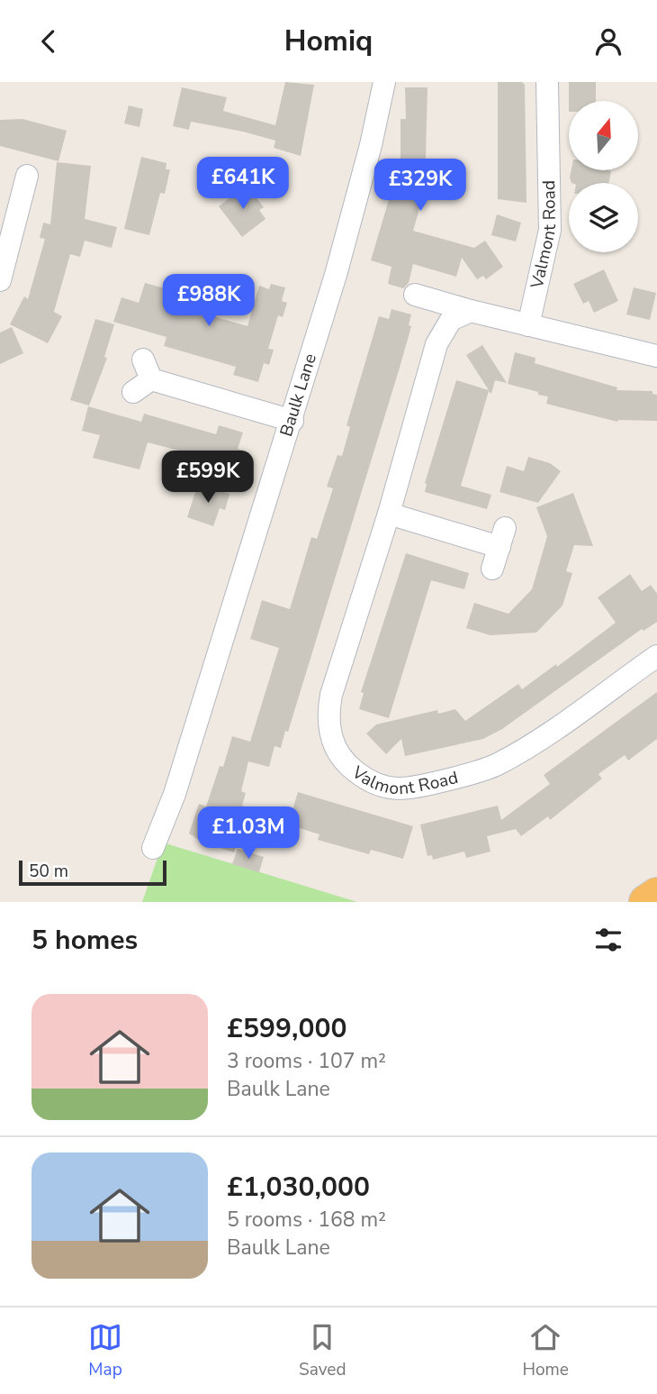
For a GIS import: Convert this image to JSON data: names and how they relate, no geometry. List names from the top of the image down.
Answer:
{
  "streets": {
    "street": ["Valmont Road", "Baulk Lane"]
  },
  "scale_bar": "50 m",
  "north": "top",
  "page": {
    "header": "Homiq",
    "price": [
      "£641K",
      "£329K",
      "£988K",
      "£599K",
      "£1.03M"
    ],
    "scale": "50 m",
    "heading": "5 homes",
    "list": [
      {
        "name": "£599,000",
        "note": "3 rooms · 107 m² · Baulk Lane"
      },
      {
        "name": "£1,030,000",
        "note": "5 rooms · 168 m² · Baulk Lane"
      }
    ],
    "tabs": ["Map", "Saved", "Home"]
  }
}
